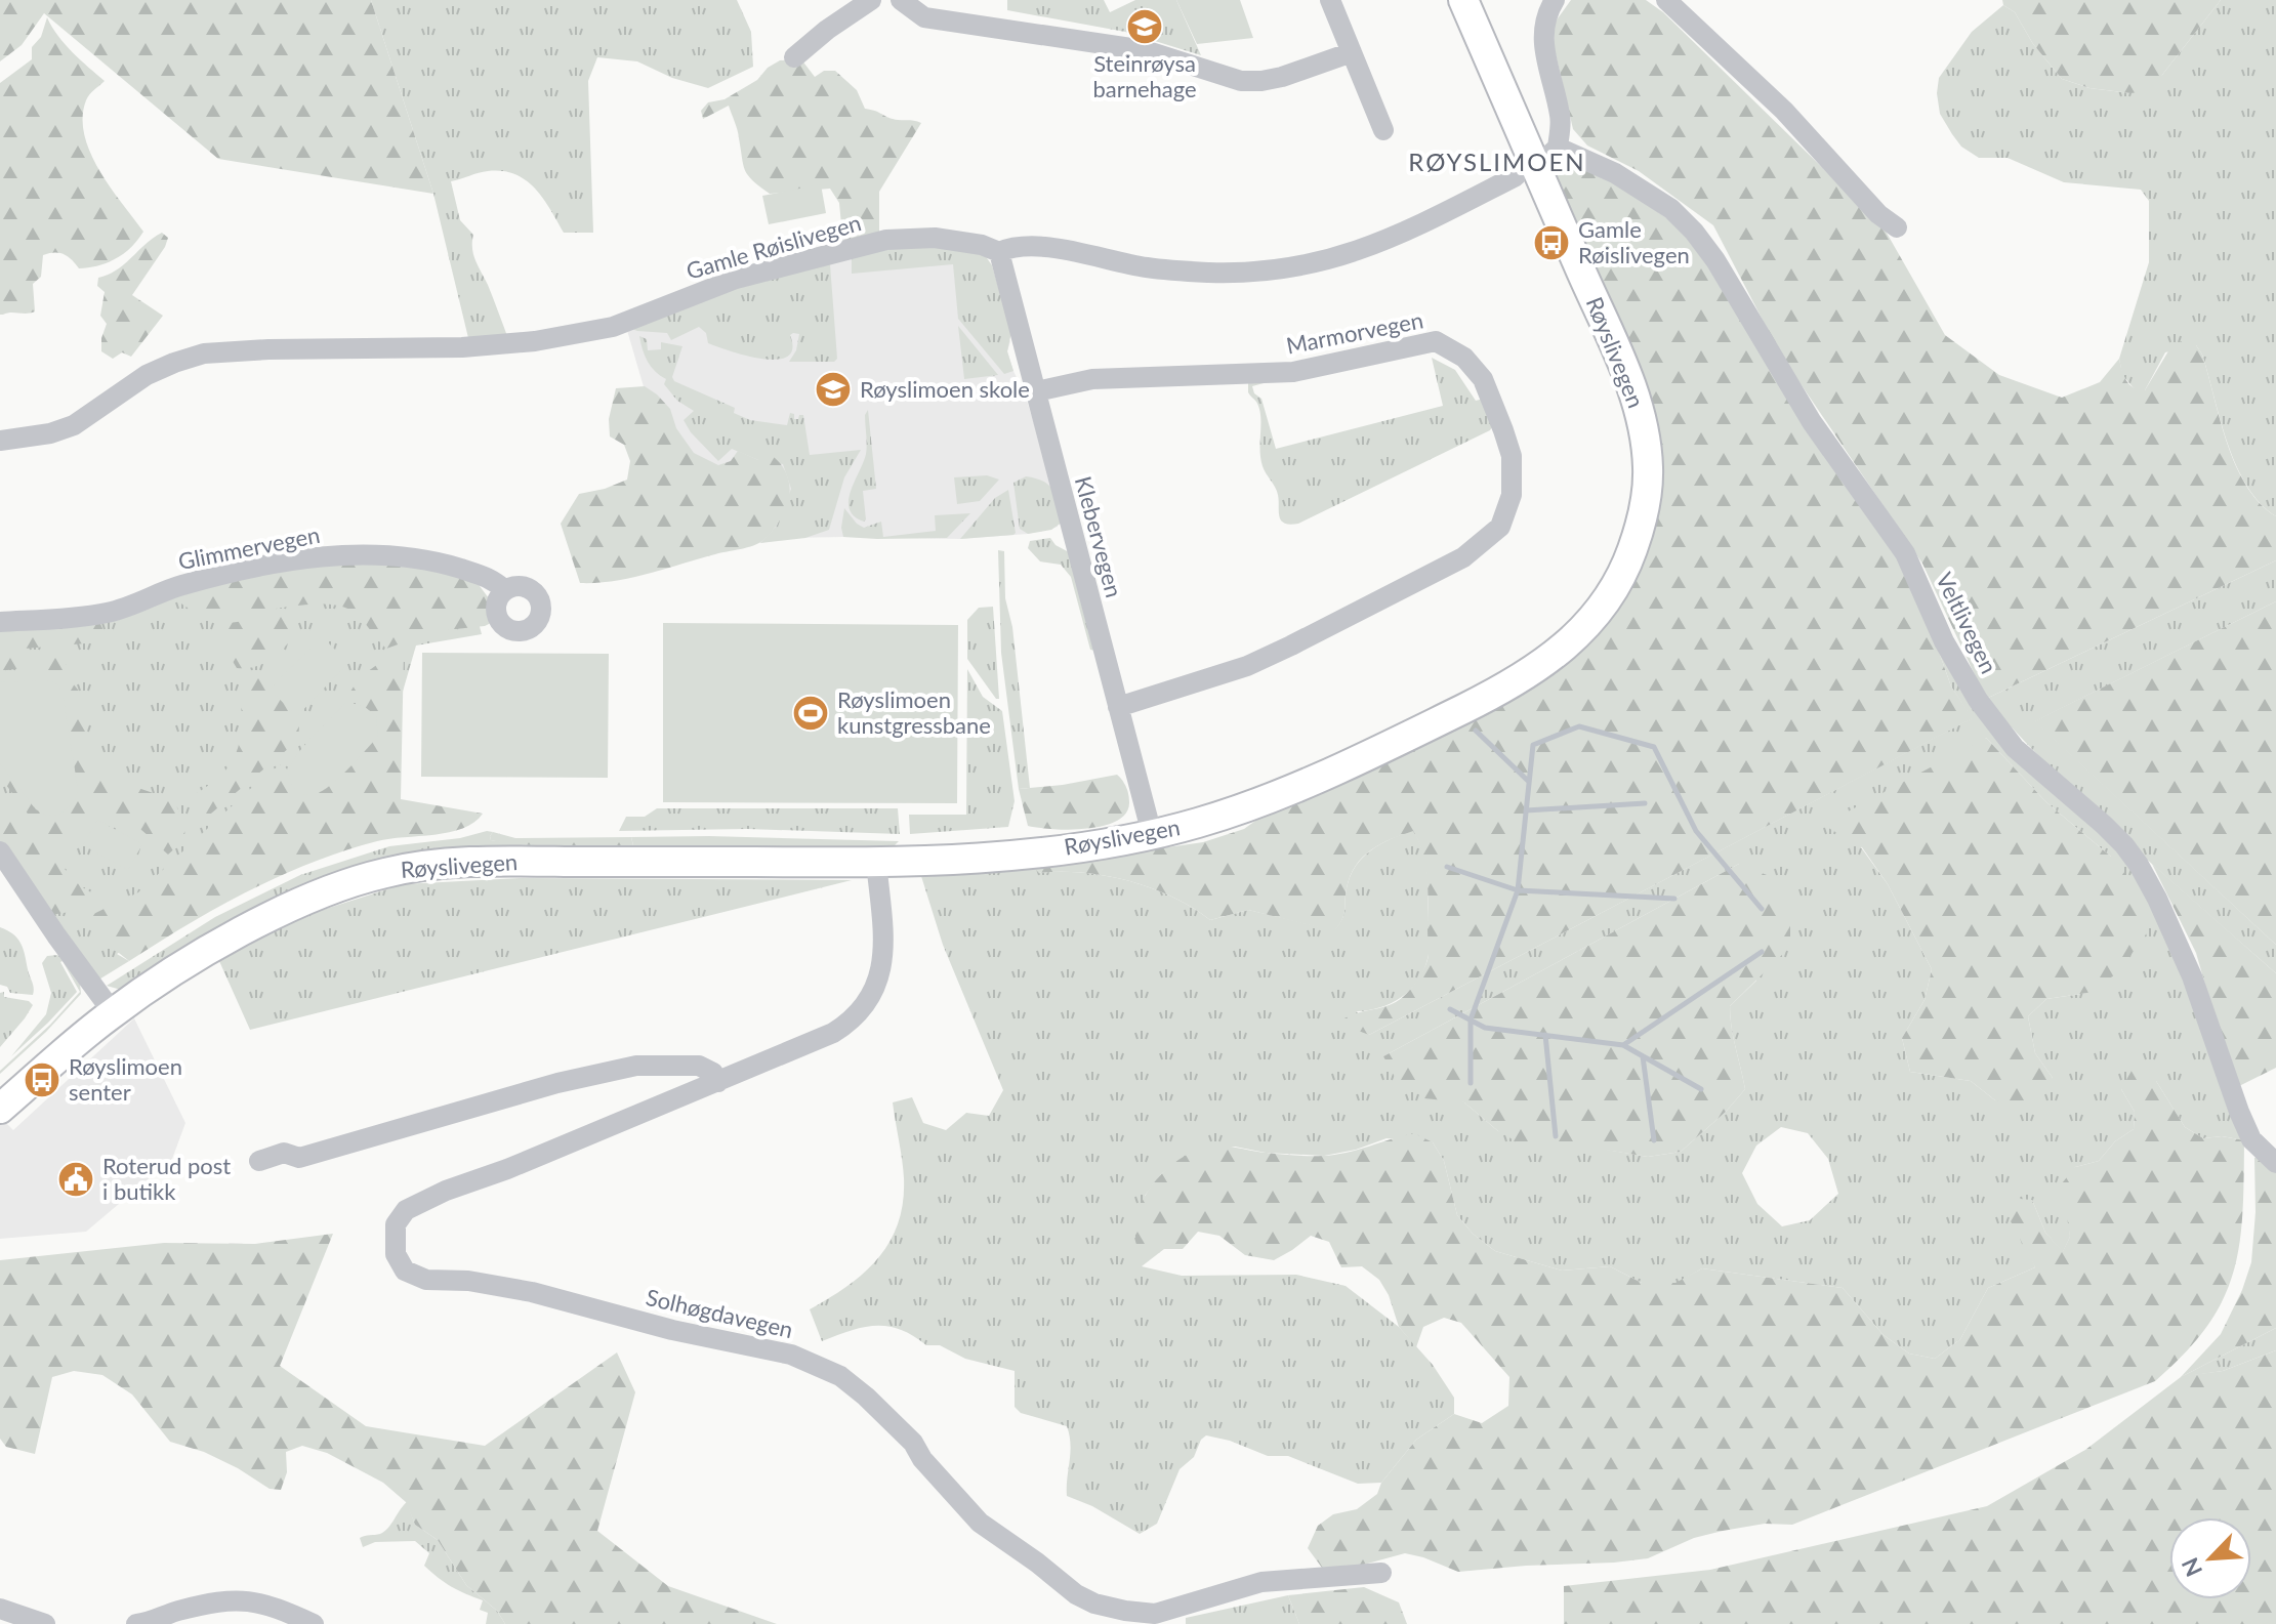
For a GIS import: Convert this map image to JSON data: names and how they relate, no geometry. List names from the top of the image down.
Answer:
{
  "streets": {
    "street": [
      "Gamle Røislivegen",
      "Marmorvegen",
      "Røyslivegen",
      "Klebervegen",
      "Glimmervegen",
      "Veltlivegen",
      "Solhøgdavegen"
    ]
  },
  "crossings": [
    ["Gamle Røislivegen", "Røyslivegen"],
    ["Gamle Røislivegen", "Klebervegen"],
    ["Gamle Røislivegen", "Veltlivegen"],
    ["Marmorvegen", "Klebervegen"],
    ["Røyslivegen", "Klebervegen"],
    ["Røyslivegen", "Solhøgdavegen"]
  ],
  "districts": ["RØYSLIMOEN"],
  "places": {
    "school or university": ["Steinrøysa barnehage", "Røyslimoen skole"],
    "bus stop": ["Gamle Røislivegen", "Røyslimoen senter"],
    "sports": ["Røyslimoen kunstgressbane"],
    "public building": ["Roterud post i butikk"]
  },
  "north": "bottom left"
}
